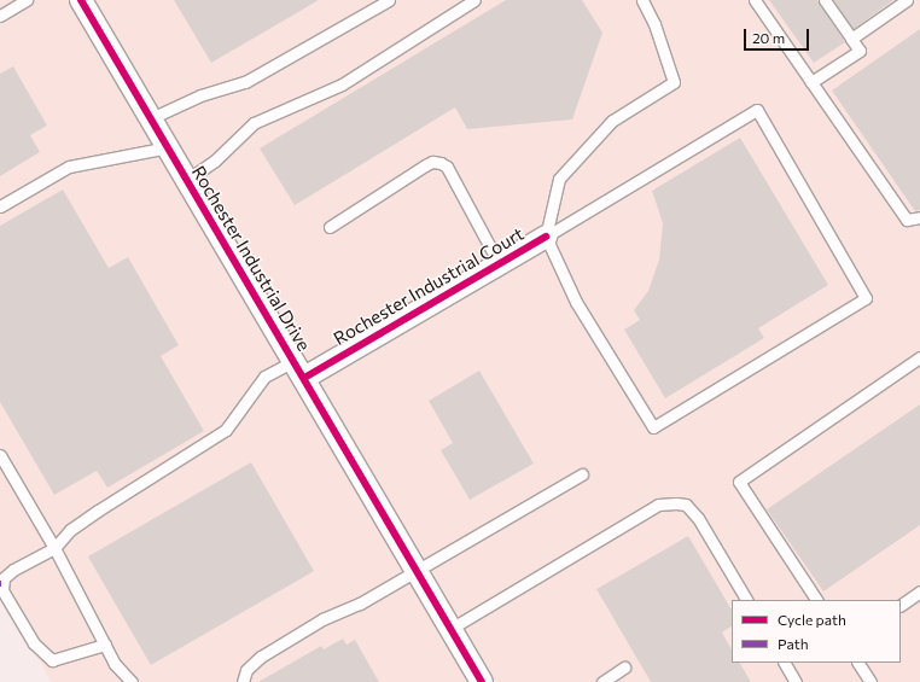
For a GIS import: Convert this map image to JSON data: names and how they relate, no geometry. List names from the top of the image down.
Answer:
{
  "streets": {
    "street": ["Rochester Industrial Drive", "Rochester Industrial Court"]
  },
  "crossings": [
    ["Rochester Industrial Drive", "Rochester Industrial Court"]
  ],
  "legend": ["Cycle path", "Path"],
  "scale_bar": "20 m"
}
